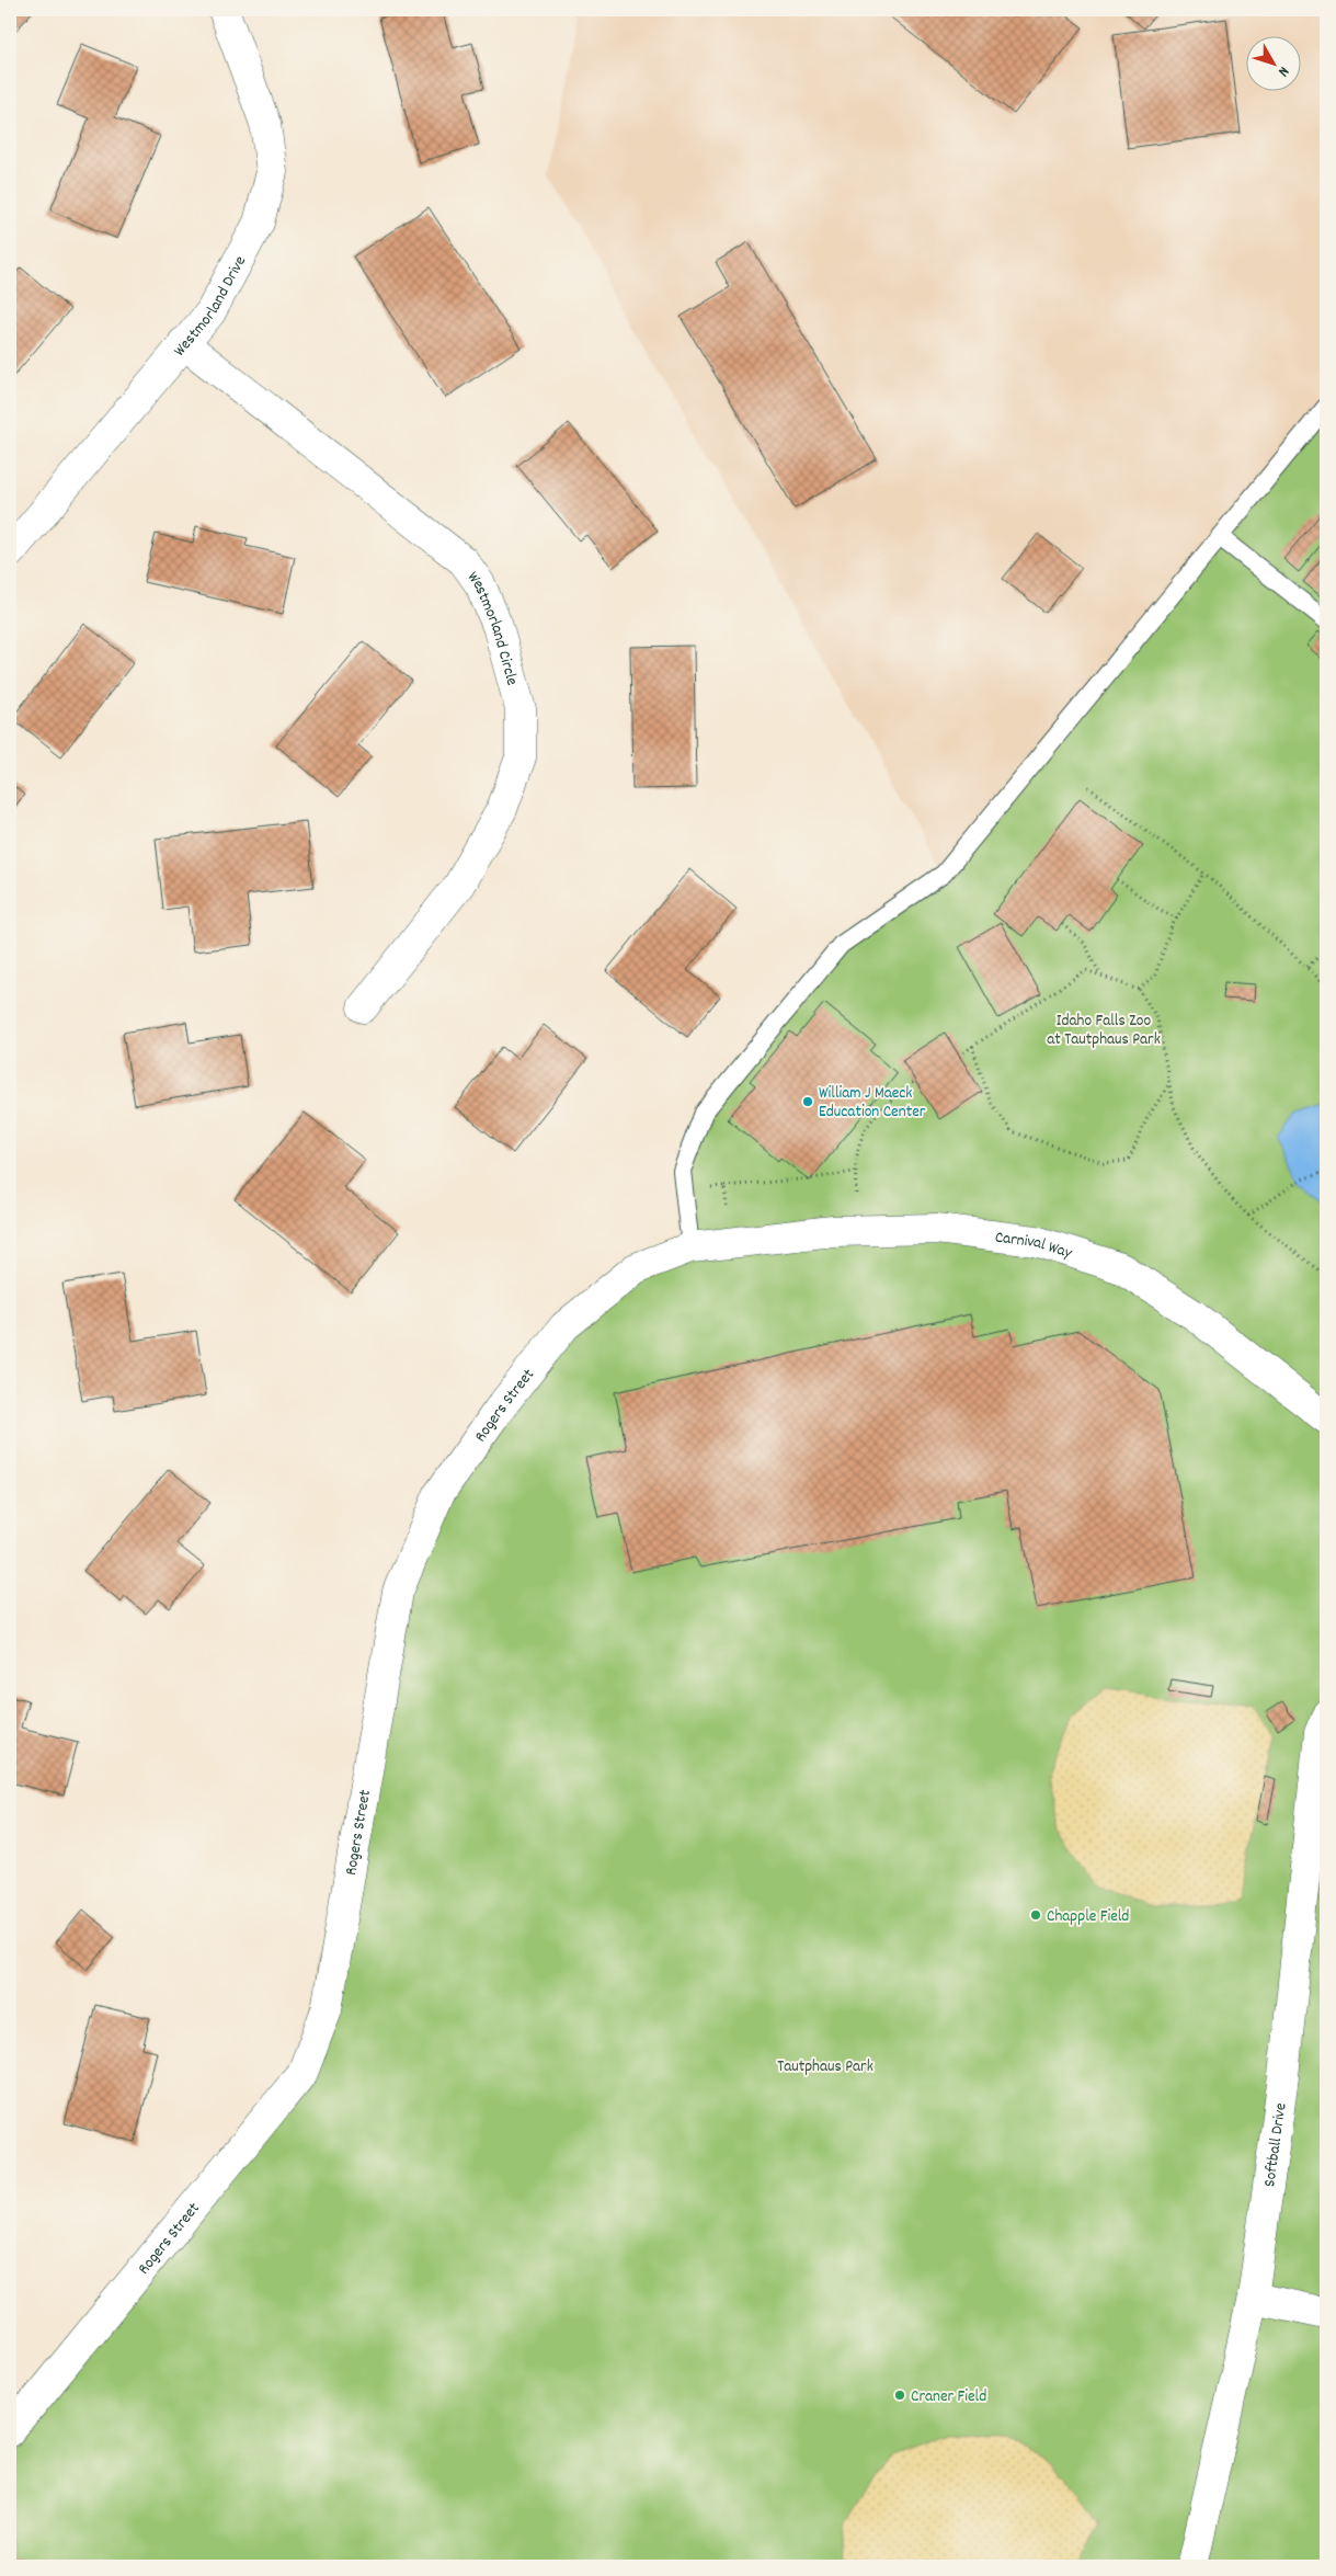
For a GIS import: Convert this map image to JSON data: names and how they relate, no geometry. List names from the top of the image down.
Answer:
{
  "streets": {
    "street": [
      "Westmorland Drive",
      "Westmorland Circle",
      "Carnival Way",
      "Rogers Street",
      "Softball Drive"
    ]
  },
  "crossings": [
    ["Westmorland Drive", "Westmorland Circle"],
    ["Carnival Way", "Rogers Street"]
  ],
  "parks": ["Idaho Falls Zoo at Tautphaus Park", "Tautphaus Park"],
  "places": ["William J Maeck Education Center", "Chapple Field", "Craner Field"],
  "north": "bottom right"
}
